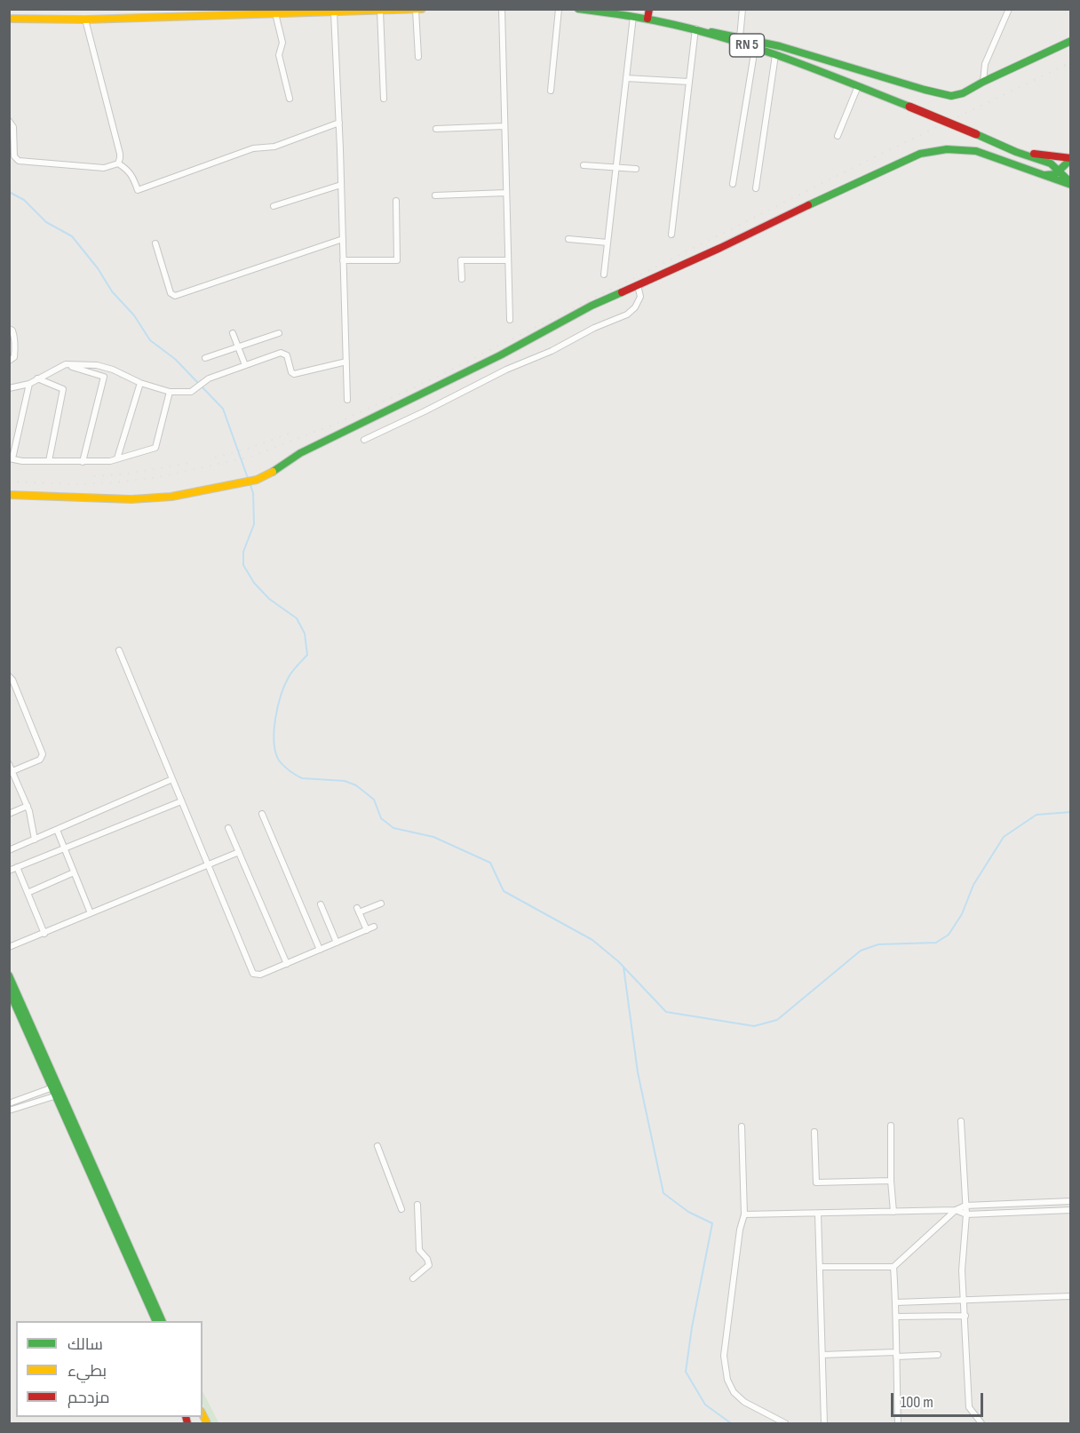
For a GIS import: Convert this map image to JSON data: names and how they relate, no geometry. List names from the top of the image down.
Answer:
{
  "streets": {
    "main road": ["RN 5"]
  },
  "legend": ["سالك", "بطيء", "مزدحم"],
  "scale_bar": "100 m"
}
